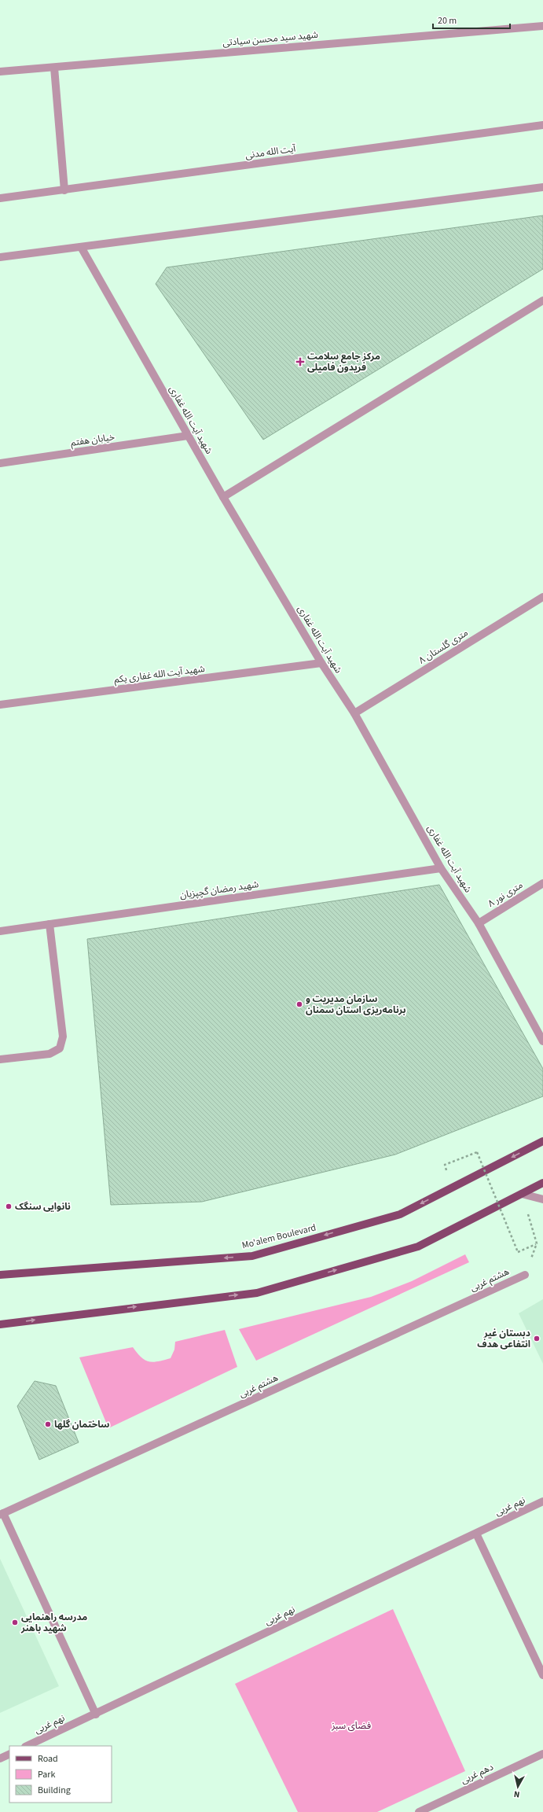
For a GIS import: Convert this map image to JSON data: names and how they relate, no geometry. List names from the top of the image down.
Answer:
{
  "streets": {
    "main road": ["Mo'alem Boulevard"],
    "street": [
      "شهید سید محسن سیادتی",
      "آیت الله مدنی",
      "شهید آیت الله غفاری",
      "خیابان هفتم",
      "۸ متری گلستان",
      "شهید آیت الله غفاری یکم",
      "شهید رمضان گچپزیان",
      "۸ متری نور",
      "هشتم غربی",
      "نهم غربی",
      "دهم غربی"
    ]
  },
  "crossings": [
    ["شهید آیت الله غفاری", "خیابان هفتم"],
    ["شهید آیت الله غفاری", "۸ متری گلستان"],
    ["شهید آیت الله غفاری", "شهید آیت الله غفاری یکم"],
    ["شهید آیت الله غفاری", "شهید رمضان گچپزیان"],
    ["شهید آیت الله غفاری", "۸ متری نور"]
  ],
  "parks": ["فضای سبز"],
  "places": {
    "health": ["مرکز جامع سلامت فریدون فامیلی"],
    "other": [
      "سازمان مدیریت و برنامه‌ریزی استان سمنان",
      "نانوایی سنگک",
      "دبستان غیر انتفاعی هدف",
      "ساختمان گلها",
      "مدرسه راهنمایی شهید باهنر"
    ]
  },
  "legend": ["Road", "Park", "Building"],
  "scale_bar": "20 m",
  "north": "bottom"
}
